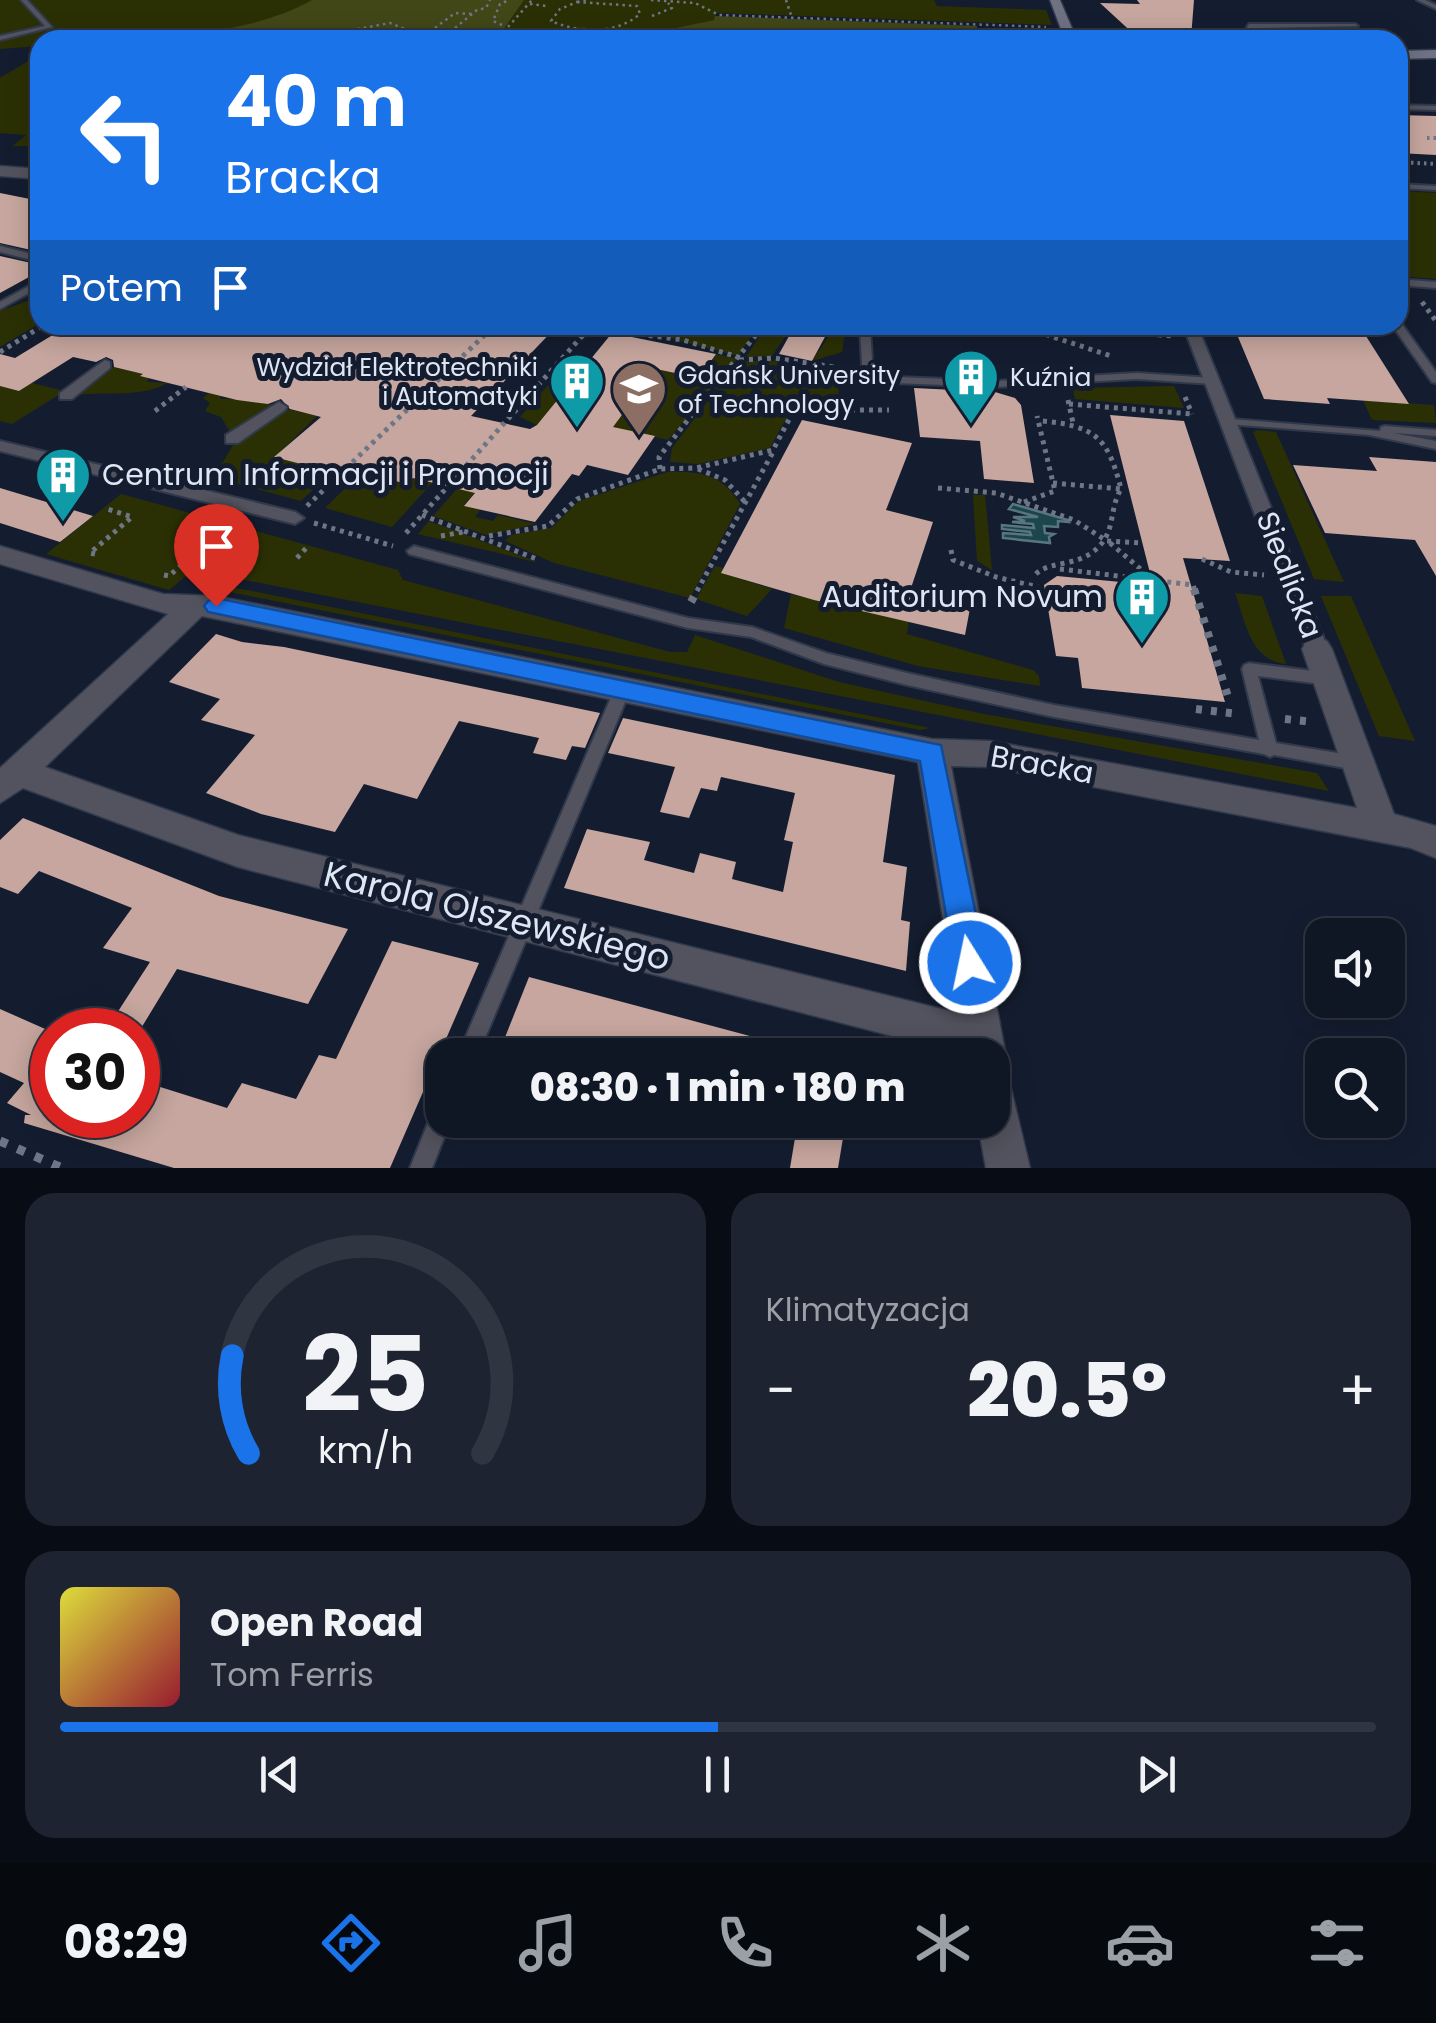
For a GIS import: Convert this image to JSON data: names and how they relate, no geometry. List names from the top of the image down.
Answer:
{
  "streets": {
    "street": ["Siedlicka", "Bracka", "Karola Olszewskiego"]
  },
  "crossings": [
    ["Siedlicka", "Bracka"]
  ],
  "places": {
    "building": [
      "Kuźnia",
      "Wydział Elektrotechniki i Automatyki",
      "Centrum Informacji i Promocji",
      "Auditorium Novum"
    ],
    "school or university": ["Gdańsk University of Technology"]
  },
  "page": {
    "turn": ["40 m", "Bracka"],
    "then": "Potem",
    "limit": "30",
    "trip": "08:30 · 1 min · 180 m",
    "tile": "Klimatyzacja",
    "heat": ["−", "20.5°", "+"],
    "song": ["Open Road", "Tom Ferris"],
    "tabs": "08:29",
    "gauge": ["25", "km/h"]
  }
}
